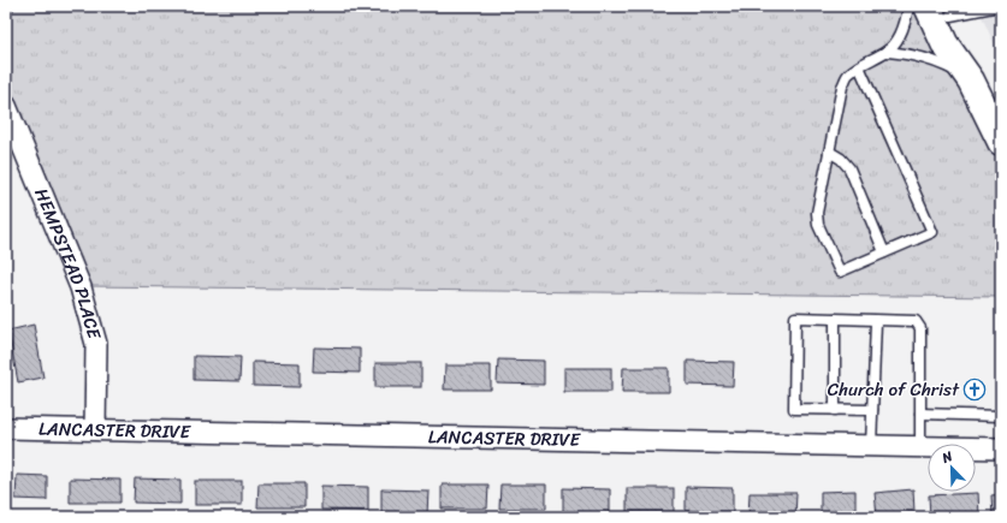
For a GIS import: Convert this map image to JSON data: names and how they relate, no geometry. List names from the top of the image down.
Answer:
{
  "streets": {
    "street": ["HEMPSTEAD PLACE", "LANCASTER DRIVE"]
  },
  "crossings": [
    ["HEMPSTEAD PLACE", "LANCASTER DRIVE"]
  ],
  "places": {
    "church": ["Church of Christ"]
  },
  "north": "top left"
}
